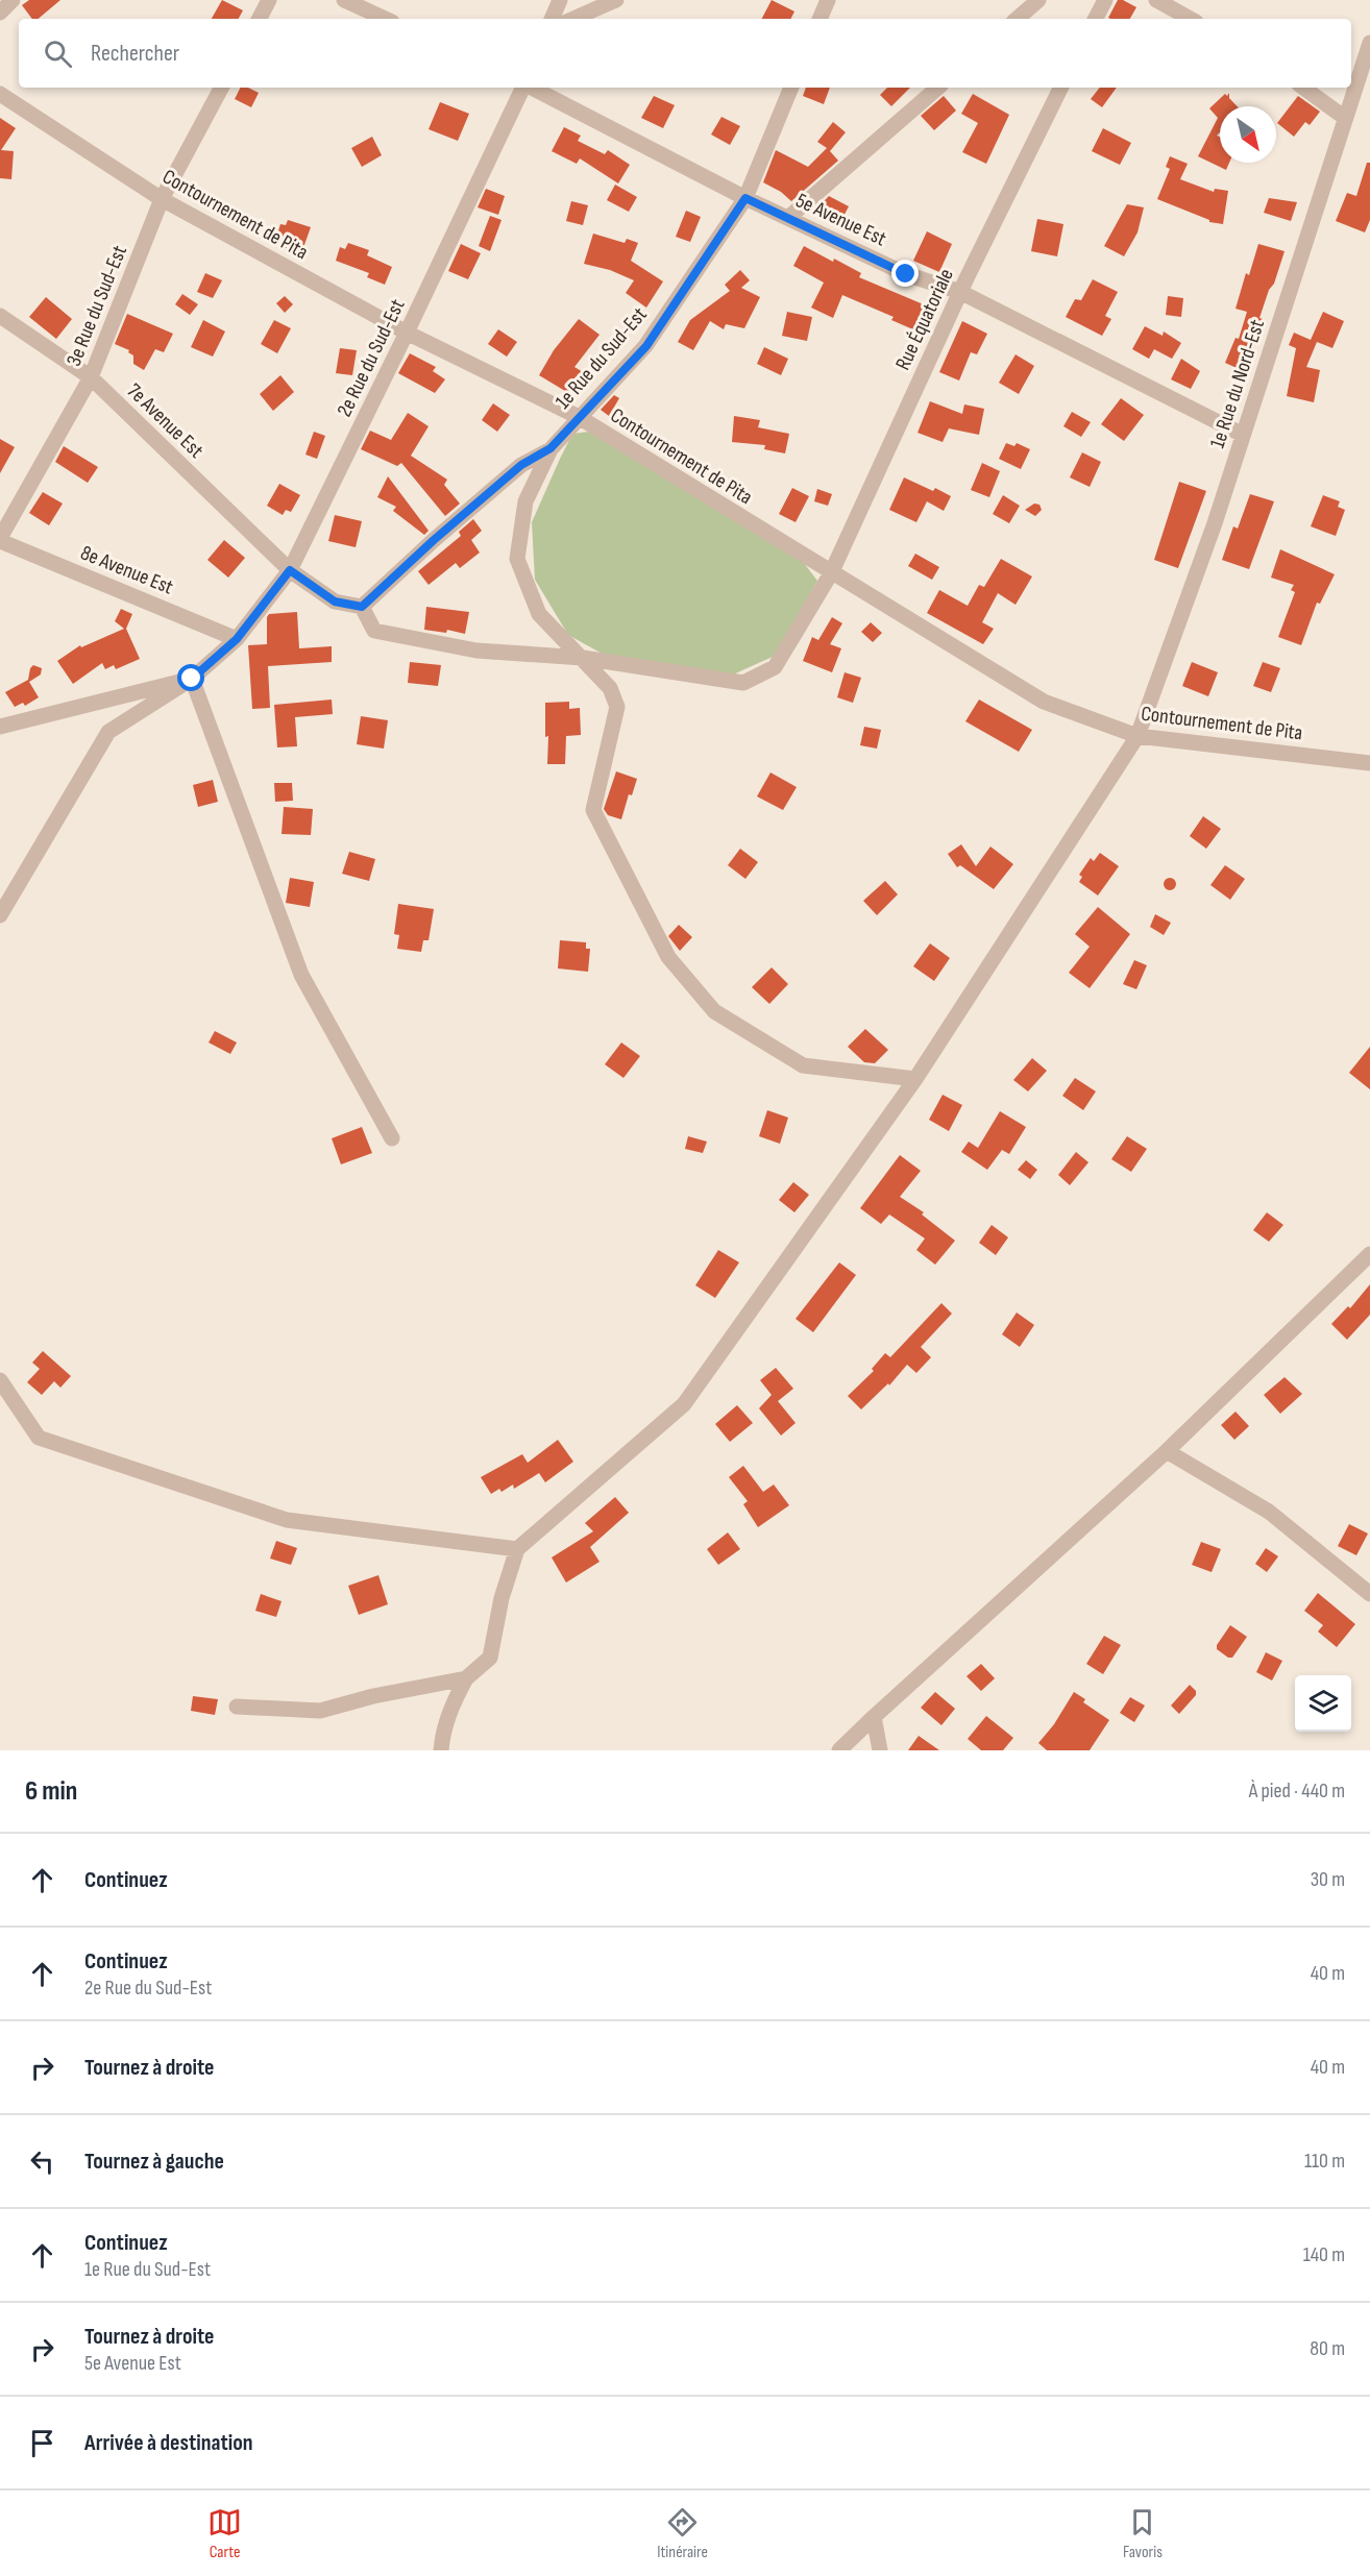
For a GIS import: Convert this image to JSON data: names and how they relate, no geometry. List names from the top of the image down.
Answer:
{
  "streets": {
    "street": [
      "Contournement de Pita",
      "5e Avenue Est",
      "3e Rue du Sud-Est",
      "Rue Équatoriale",
      "2e Rue du Sud-Est",
      "1e Rue du Sud-Est",
      "1e Rue du Nord-Est",
      "7e Avenue Est",
      "8e Avenue Est"
    ]
  },
  "crossings": [
    ["Contournement de Pita", "3e Rue du Sud-Est"],
    ["Contournement de Pita", "Rue Équatoriale"],
    ["Contournement de Pita", "2e Rue du Sud-Est"],
    ["Contournement de Pita", "1e Rue du Sud-Est"],
    ["Contournement de Pita", "1e Rue du Nord-Est"],
    ["5e Avenue Est", "Rue Équatoriale"],
    ["5e Avenue Est", "1e Rue du Sud-Est"],
    ["5e Avenue Est", "1e Rue du Nord-Est"],
    ["3e Rue du Sud-Est", "7e Avenue Est"],
    ["3e Rue du Sud-Est", "8e Avenue Est"],
    ["Rue Équatoriale", "1e Rue du Sud-Est"],
    ["Rue Équatoriale", "7e Avenue Est"],
    ["2e Rue du Sud-Est", "7e Avenue Est"],
    ["2e Rue du Sud-Est", "8e Avenue Est"],
    ["1e Rue du Sud-Est", "1e Rue du Nord-Est"]
  ],
  "north": "bottom right",
  "page": {
    "search": "Rechercher",
    "heading": ["6 min", "À pied · 440 m"],
    "list": [
      ["Continuez", "30 m"],
      ["Continuez", "2e Rue du Sud-Est", "40 m"],
      ["Tournez à droite", "40 m"],
      ["Tournez à gauche", "110 m"],
      ["Continuez", "1e Rue du Sud-Est", "140 m"],
      ["Tournez à droite", "5e Avenue Est", "80 m"],
      "Arrivée à destination"
    ],
    "nav": ["Carte", "Itinéraire", "Favoris"]
  }
}
